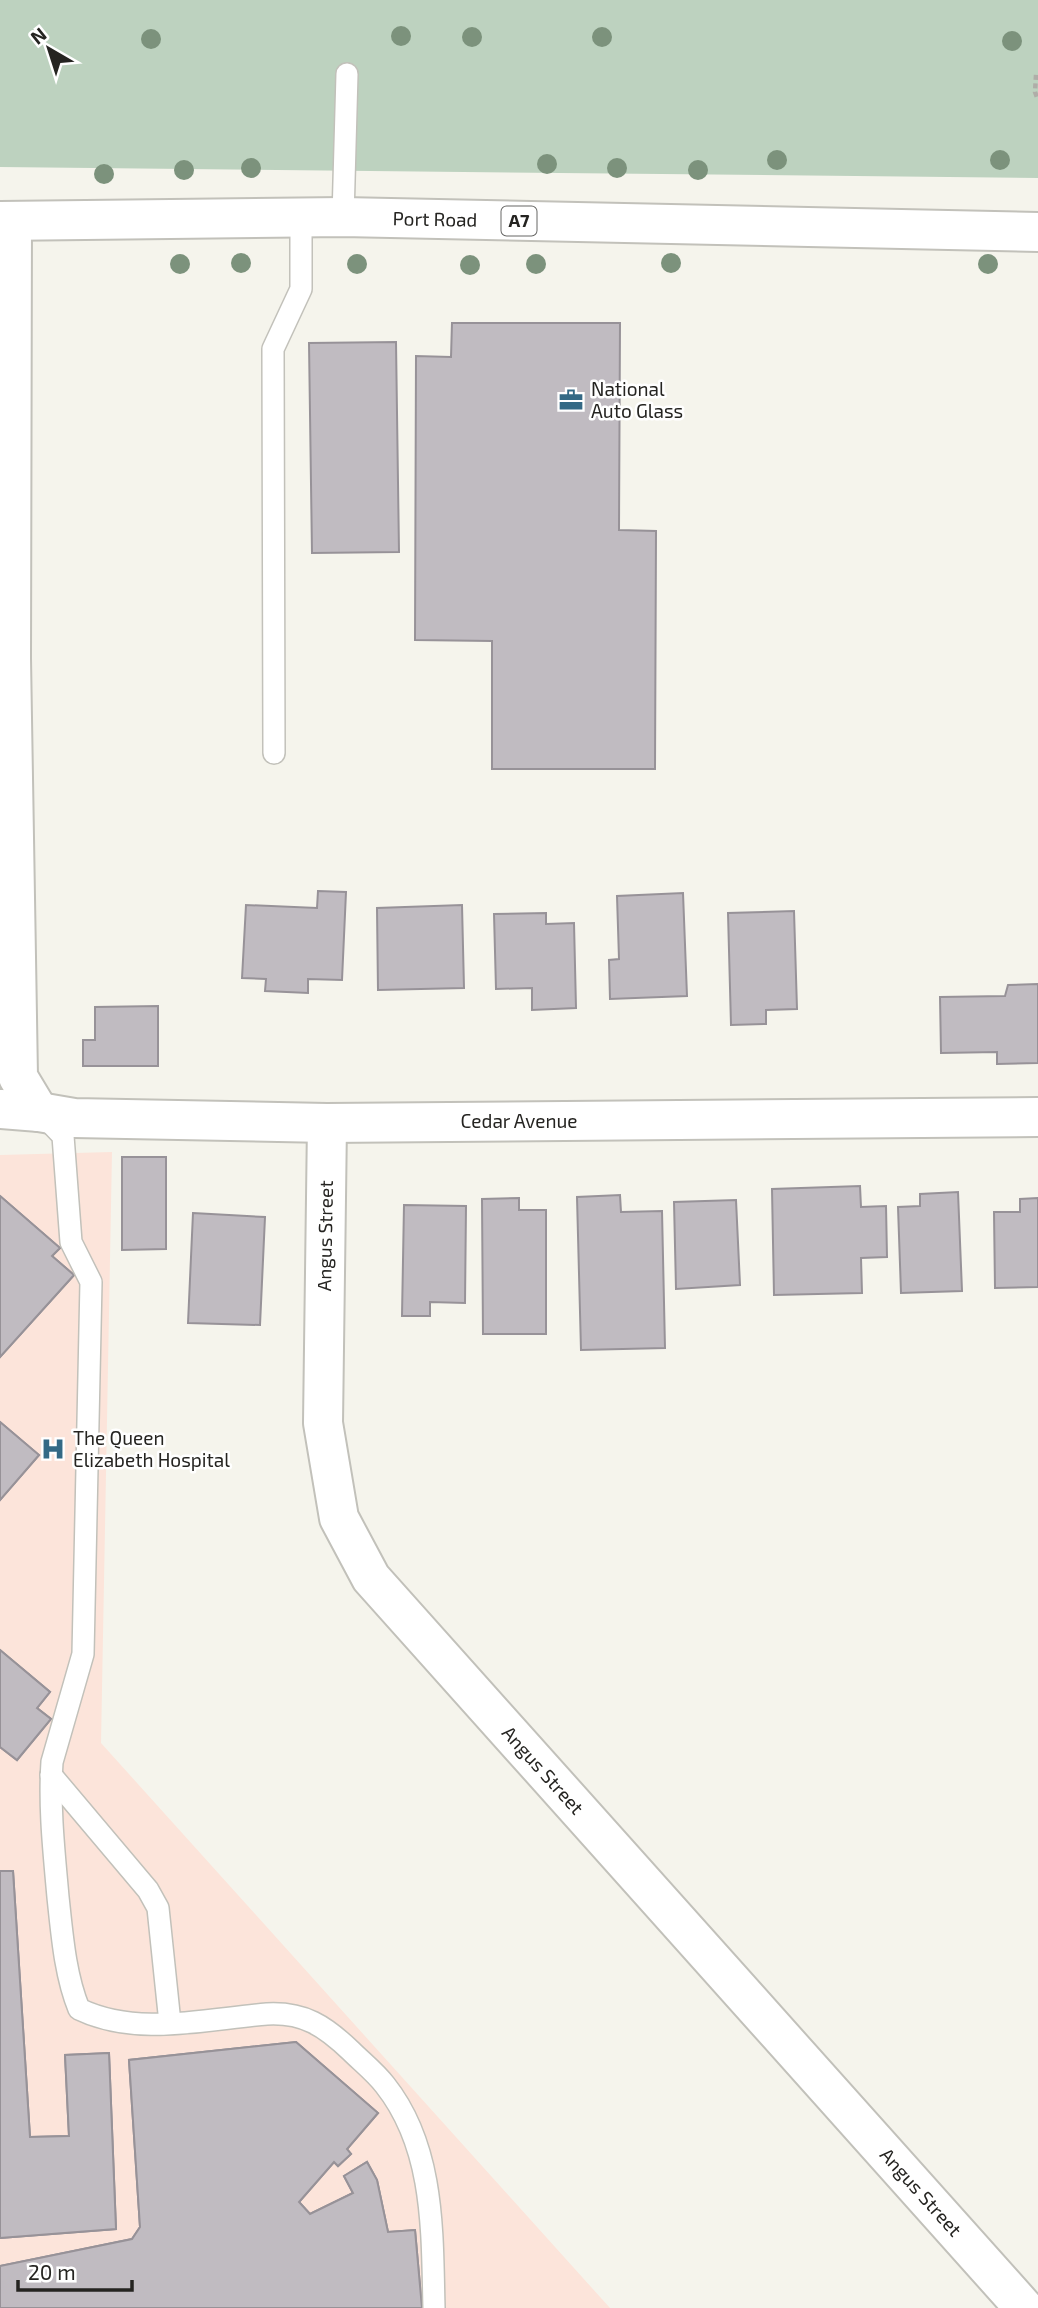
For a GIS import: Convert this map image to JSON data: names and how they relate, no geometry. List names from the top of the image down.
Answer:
{
  "streets": {
    "main road": [
      "Port Road",
      "A7",
      "Cedar Avenue",
      "Angus Street"
    ]
  },
  "crossings": [
    ["Cedar Avenue", "Angus Street"]
  ],
  "places": {
    "office": ["National Auto Glass"],
    "hospital": ["The Queen Elizabeth Hospital"]
  },
  "scale_bar": "20 m",
  "north": "top left"
}
